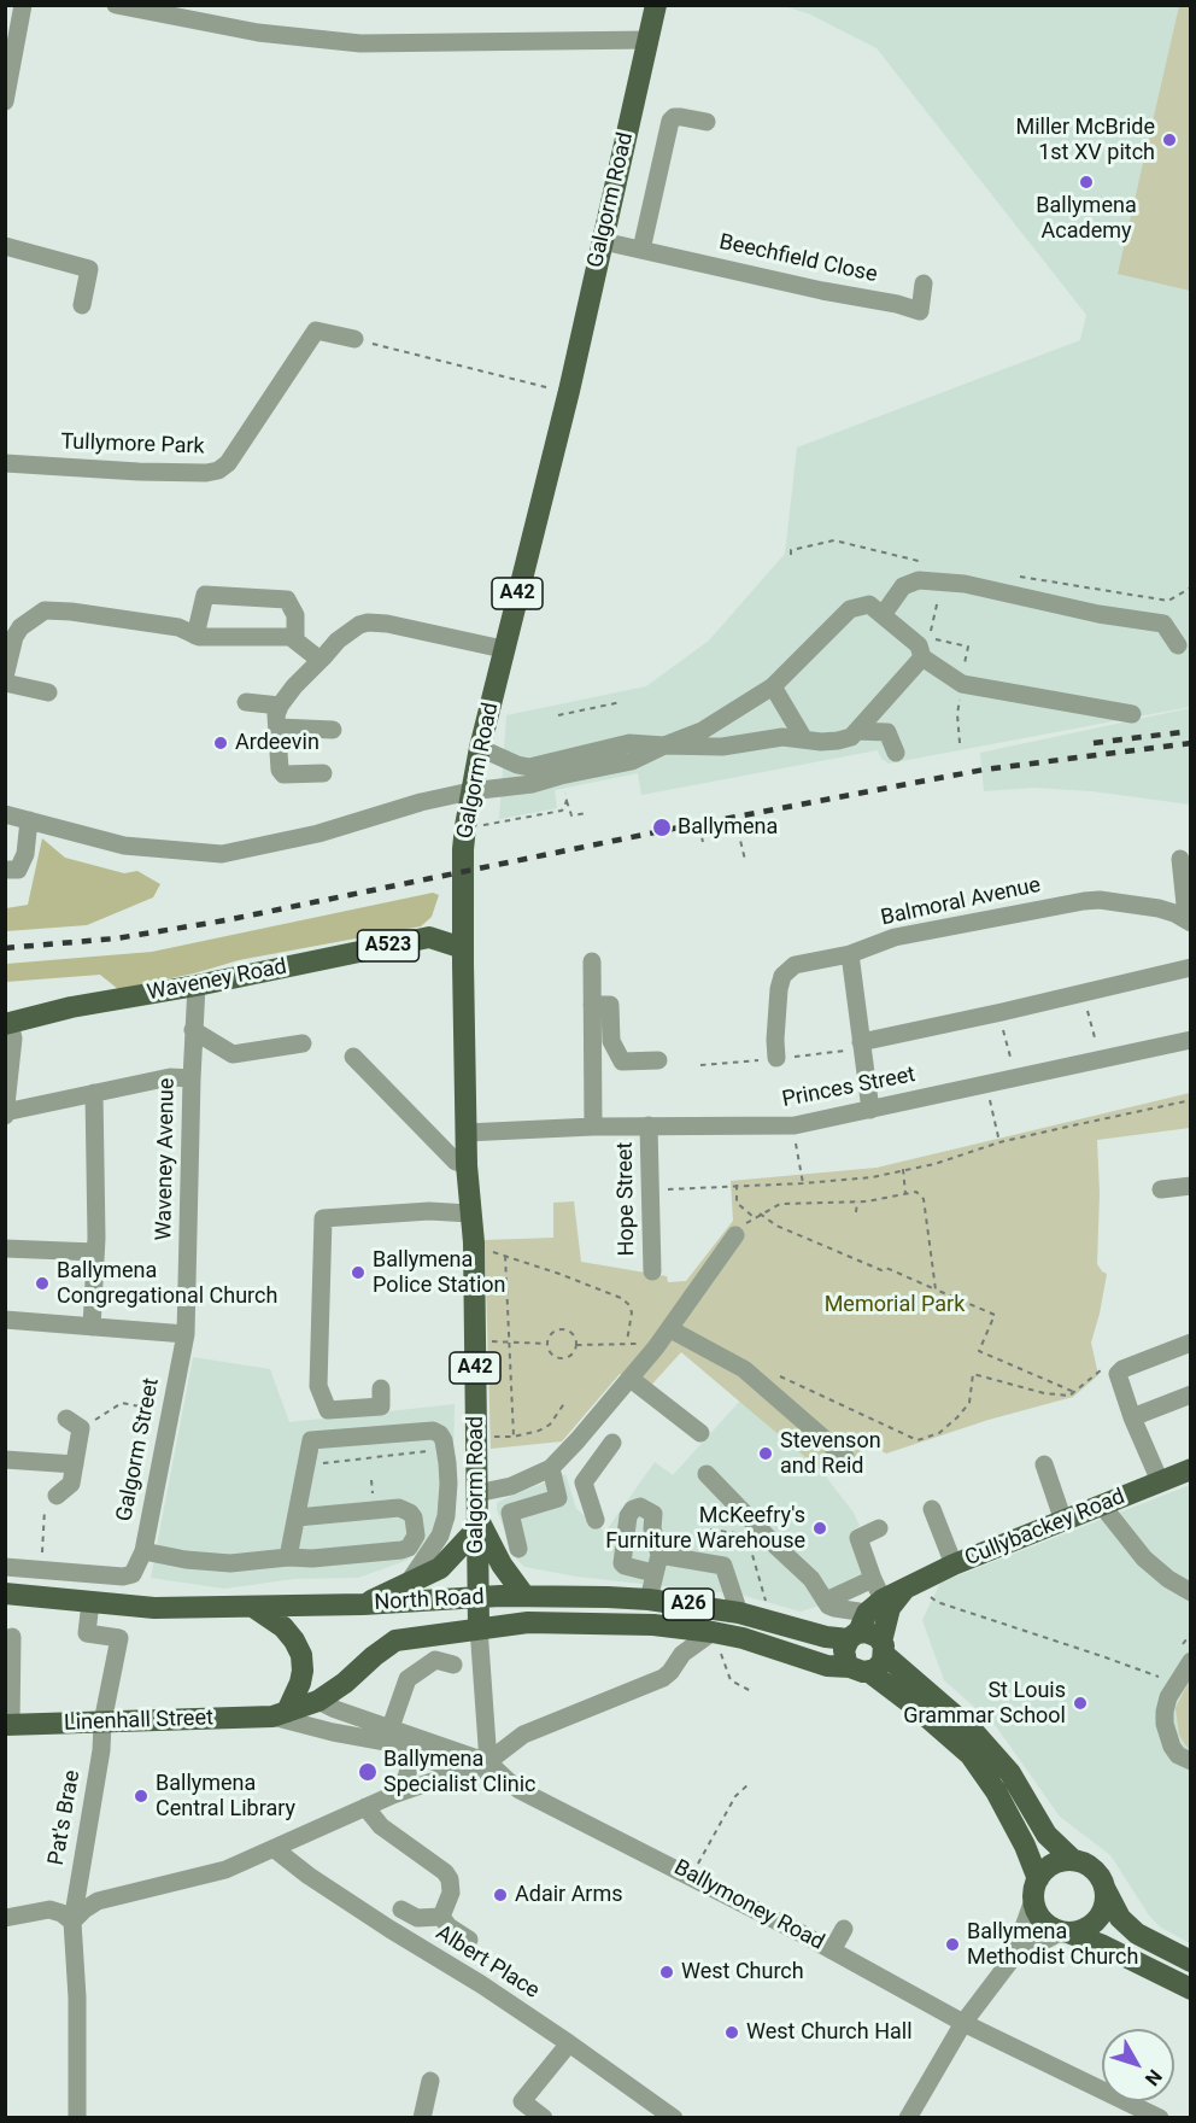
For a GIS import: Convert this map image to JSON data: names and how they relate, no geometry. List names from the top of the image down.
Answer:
{
  "streets": {
    "main road": [
      "Galgorm Road",
      "A42",
      "A523",
      "Waveney Road",
      "Cullybackey Road",
      "North Road",
      "A26",
      "Linenhall Street"
    ],
    "street": [
      "Beechfield Close",
      "Tullymore Park",
      "Balmoral Avenue",
      "Princes Street",
      "Waveney Avenue",
      "Hope Street",
      "Galgorm Street",
      "Pat's Brae",
      "Ballymoney Road",
      "Albert Place"
    ]
  },
  "crossings": [
    ["Galgorm Road", "Beechfield Close"],
    ["Galgorm Road", "A42"],
    ["Galgorm Road", "Waveney Road"],
    ["Galgorm Road", "Princes Street"],
    ["Galgorm Road", "North Road"],
    ["A42", "North Road"],
    ["A42", "A26"],
    ["Waveney Road", "Waveney Avenue"],
    ["Princes Street", "Hope Street"],
    ["Waveney Avenue", "Galgorm Street"],
    ["Cullybackey Road", "North Road"],
    ["Cullybackey Road", "A26"],
    ["North Road", "A26"],
    ["A26", "Linenhall Street"],
    ["Linenhall Street", "Pat's Brae"]
  ],
  "parks": ["Memorial Park"],
  "places": [
    "Miller McBride 1st XV pitch",
    "Ballymena Academy",
    "Ardeevin",
    "Ballymena",
    "Ballymena Police Station",
    "Ballymena Congregational Church",
    "Stevenson and Reid",
    "McKeefry's Furniture Warehouse",
    "St Louis Grammar School",
    "Ballymena Specialist Clinic",
    "Ballymena Central Library",
    "Adair Arms",
    "Ballymena Methodist Church",
    "West Church",
    "West Church Hall"
  ],
  "north": "bottom right"
}
